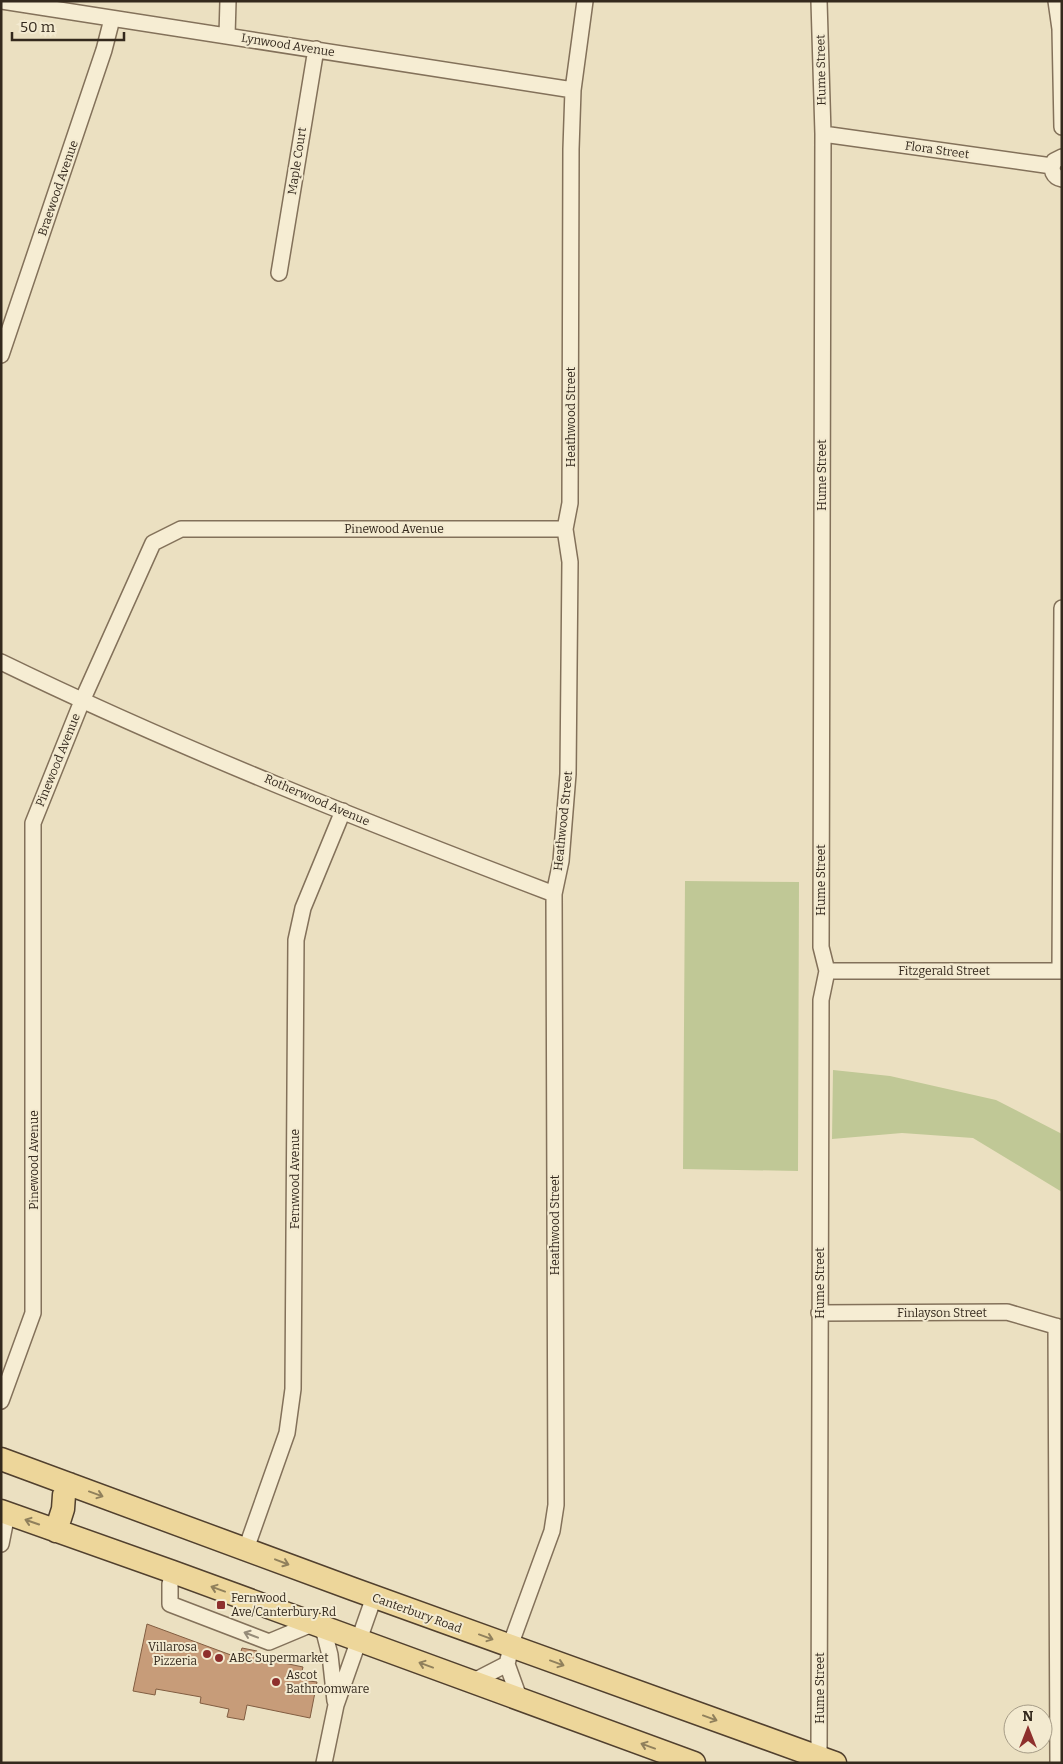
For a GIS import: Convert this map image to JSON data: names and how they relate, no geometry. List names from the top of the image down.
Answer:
{
  "streets": {
    "main road": ["Canterbury Road"],
    "street": [
      "Lynwood Avenue",
      "Hume Street",
      "Flora Street",
      "Maple Court",
      "Braewood Avenue",
      "Heathwood Street",
      "Pinewood Avenue",
      "Rotherwood Avenue",
      "Fitzgerald Street",
      "Fernwood Avenue",
      "Finlayson Street"
    ]
  },
  "crossings": [
    ["Lynwood Avenue", "Maple Court"],
    ["Lynwood Avenue", "Braewood Avenue"],
    ["Lynwood Avenue", "Heathwood Street"],
    ["Hume Street", "Flora Street"],
    ["Hume Street", "Fitzgerald Street"],
    ["Hume Street", "Finlayson Street"],
    ["Hume Street", "Canterbury Road"],
    ["Heathwood Street", "Pinewood Avenue"],
    ["Heathwood Street", "Rotherwood Avenue"],
    ["Heathwood Street", "Canterbury Road"],
    ["Pinewood Avenue", "Rotherwood Avenue"],
    ["Rotherwood Avenue", "Fernwood Avenue"],
    ["Fernwood Avenue", "Canterbury Road"]
  ],
  "places": {
    "transit": ["Fernwood Ave/Canterbury Rd"],
    "other": ["Villarosa Pizzeria", "ABC Supermarket", "Ascot Bathroomware"]
  },
  "scale_bar": "50 m",
  "north": "top"
}
